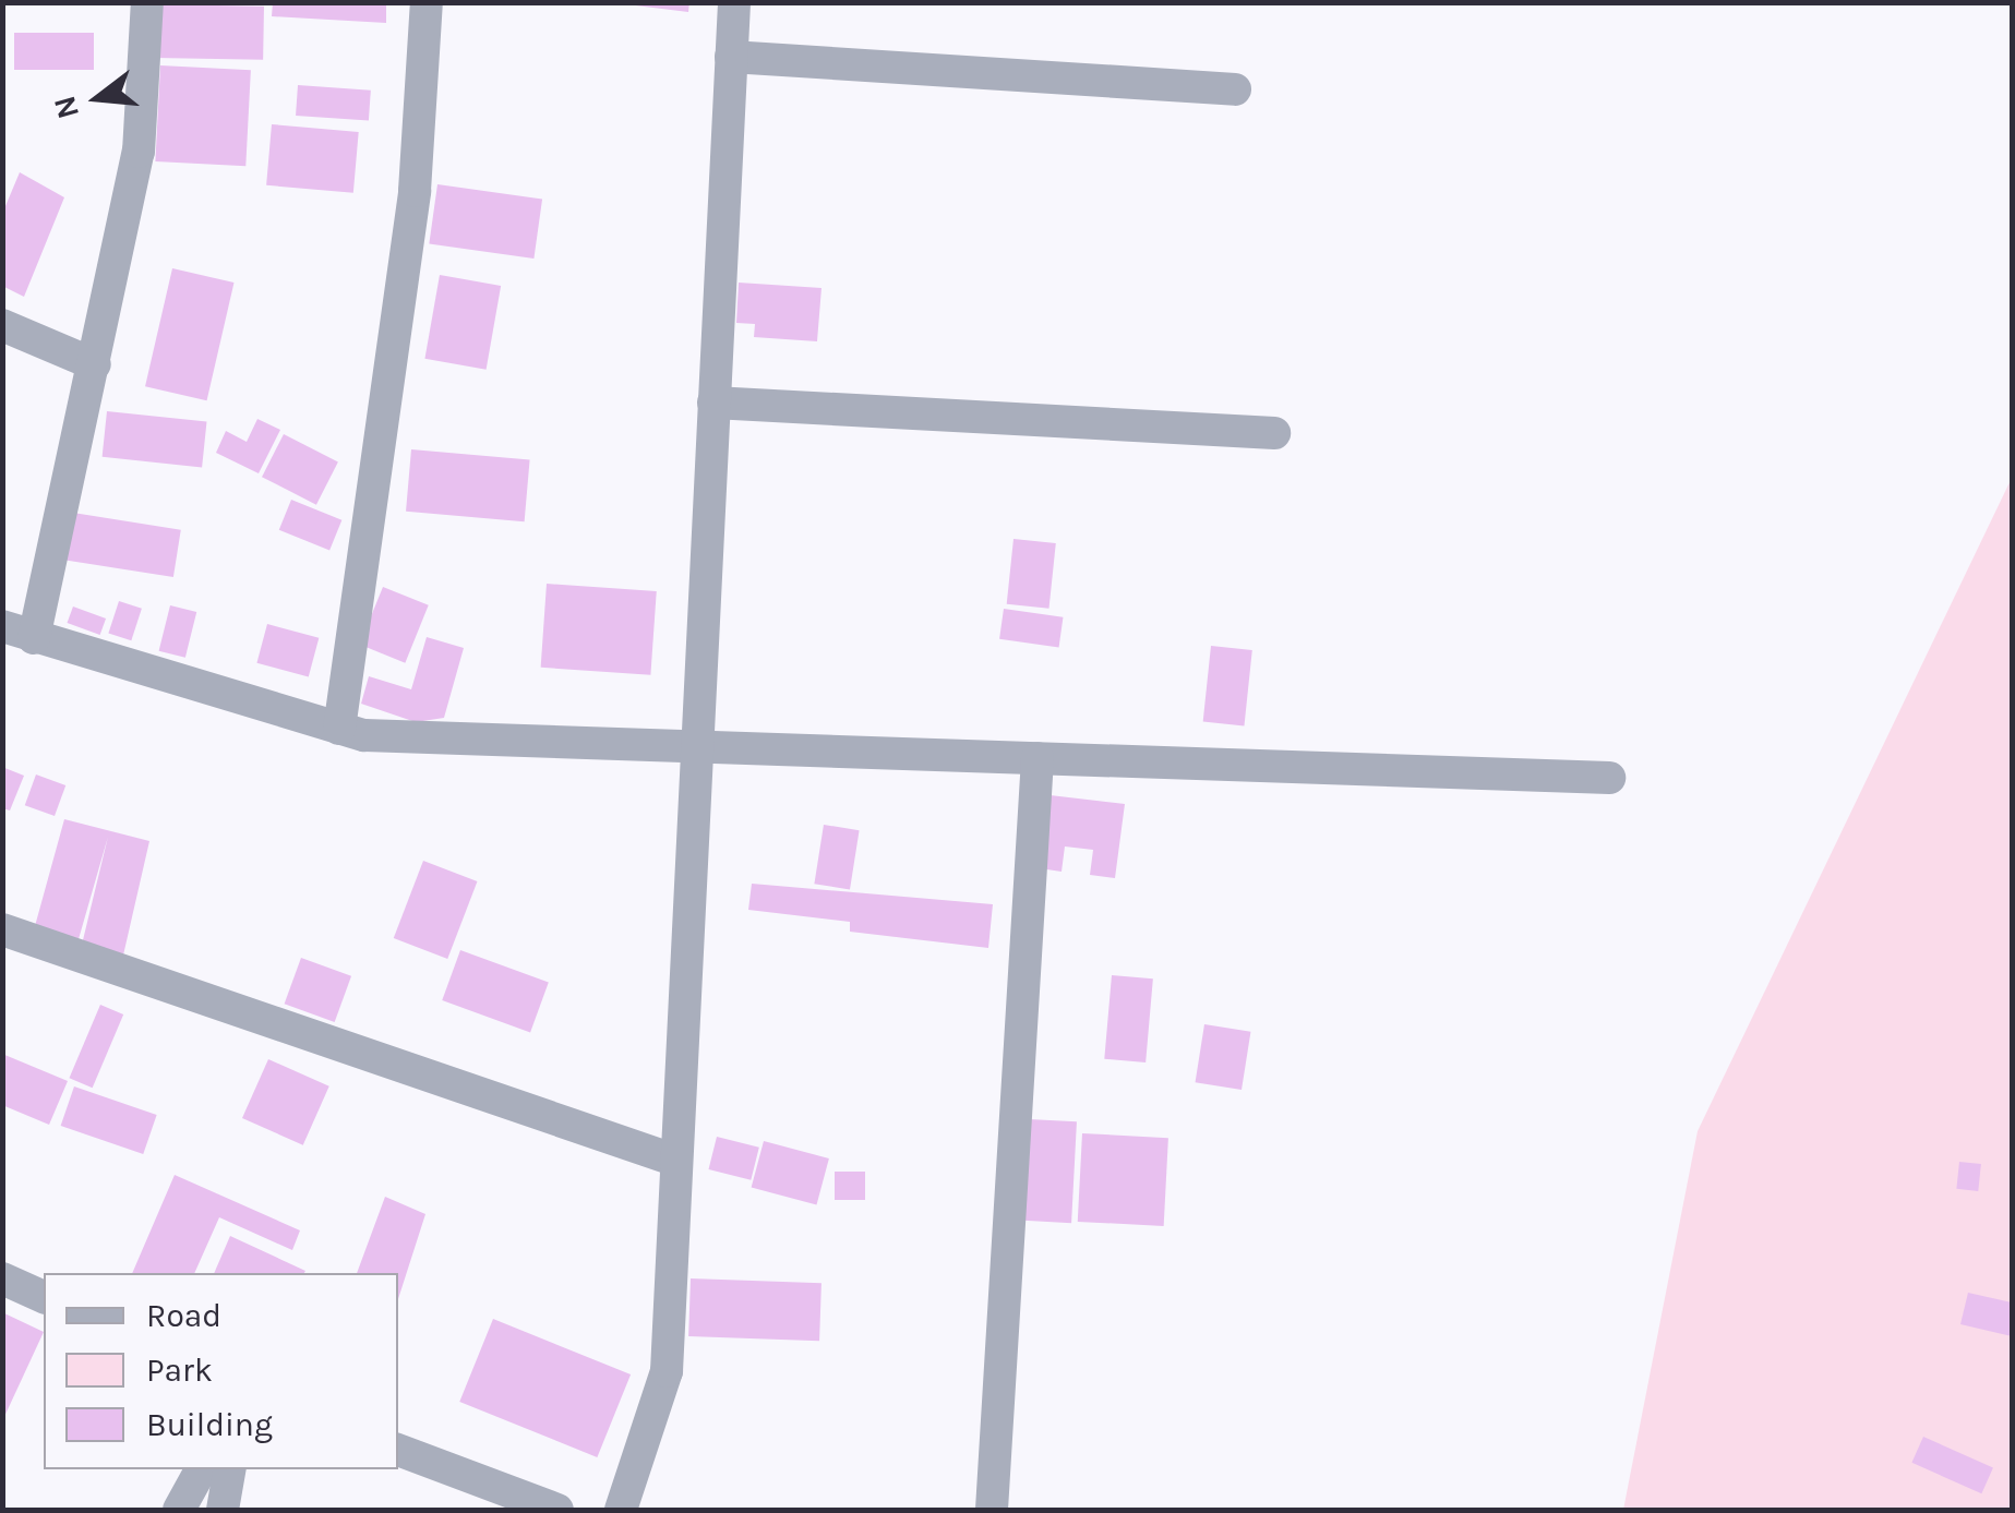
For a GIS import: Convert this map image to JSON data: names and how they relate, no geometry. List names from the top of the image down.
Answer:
{
  "legend": ["Road", "Park", "Building"],
  "north": "left"
}
